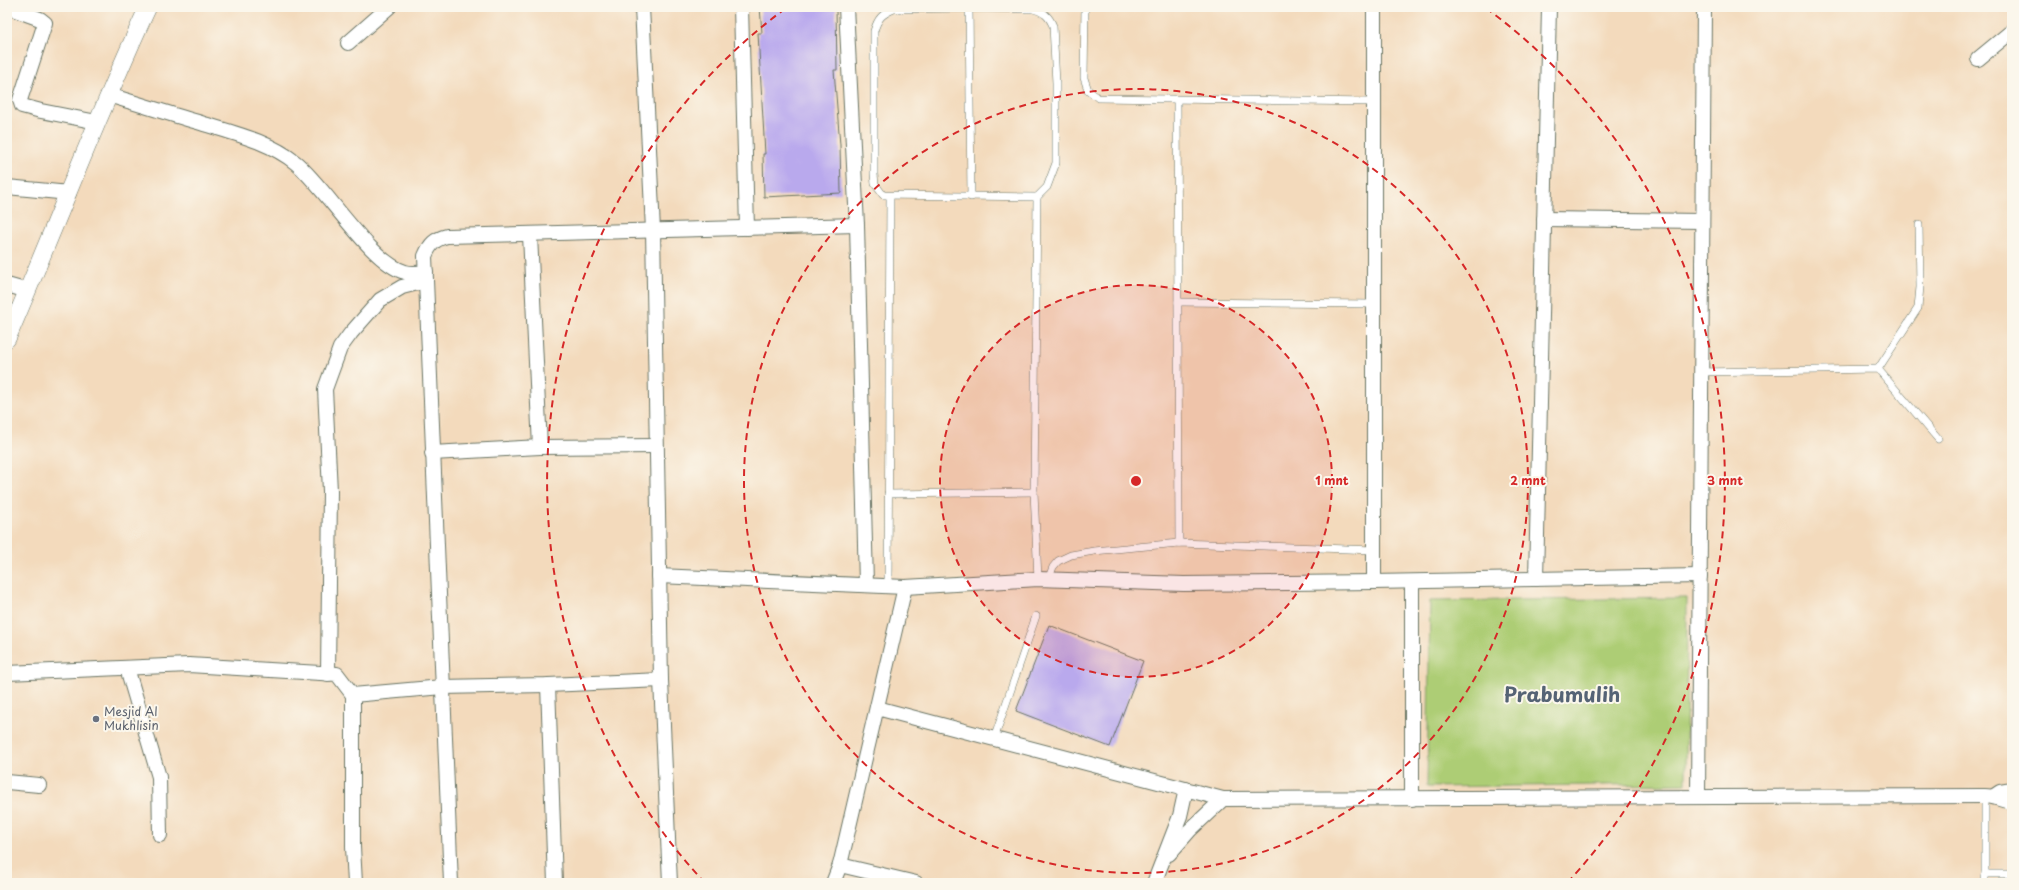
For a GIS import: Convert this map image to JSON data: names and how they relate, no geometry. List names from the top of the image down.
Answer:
{
  "districts": ["Prabumulih"],
  "places": ["Mesjid Al Mukhlisin"],
  "rings": ["1 mnt", "2 mnt", "3 mnt"]
}
